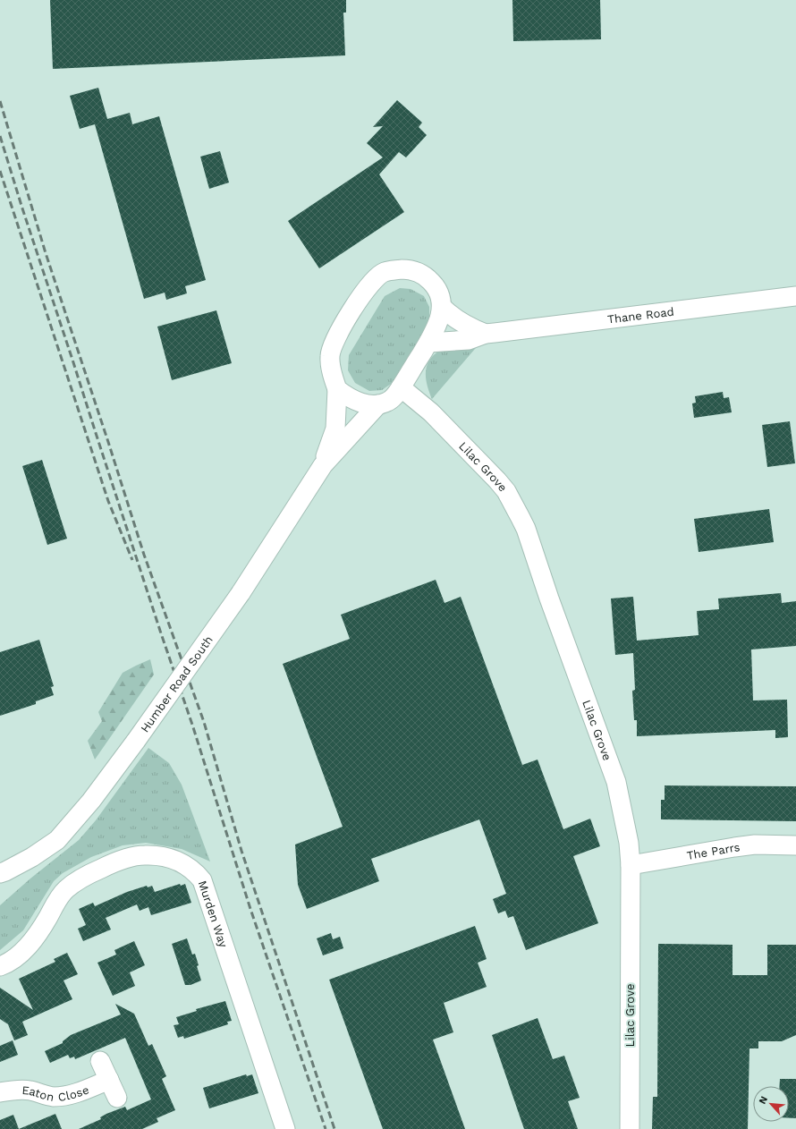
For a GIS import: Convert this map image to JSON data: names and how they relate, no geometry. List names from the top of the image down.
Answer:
{
  "streets": {
    "street": [
      "Thane Road",
      "Lilac Grove",
      "Humber Road South",
      "The Parrs",
      "Murden Way",
      "Eaton Close"
    ]
  },
  "crossings": [
    ["Thane Road", "Lilac Grove"],
    ["Thane Road", "Humber Road South"],
    ["Lilac Grove", "Humber Road South"],
    ["Lilac Grove", "The Parrs"]
  ],
  "north": "top left"
}
